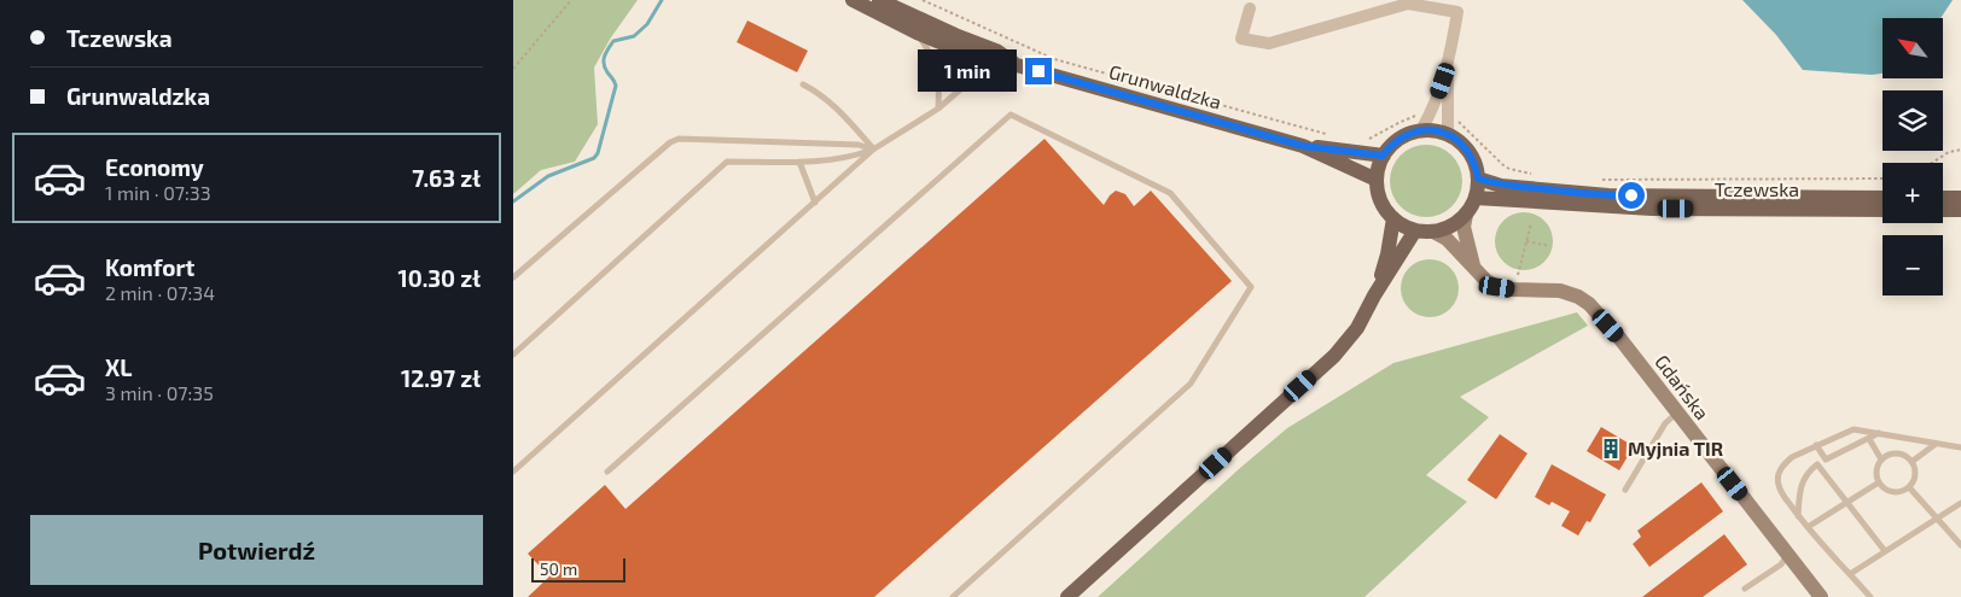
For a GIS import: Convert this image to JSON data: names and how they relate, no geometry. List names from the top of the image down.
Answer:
{
  "streets": {
    "main road": ["Grunwaldzka", "Tczewska"],
    "street": ["Gdańska"]
  },
  "crossings": [
    ["Grunwaldzka", "Tczewska"],
    ["Grunwaldzka", "Gdańska"],
    ["Tczewska", "Gdańska"]
  ],
  "places": {
    "building": ["Myjnia TIR"]
  },
  "scale_bar": "50 m",
  "north": "top left",
  "page": {
    "banner": ["Tczewska", "Grunwaldzka"],
    "map_buttons": ["+", "−"],
    "bubble": "1 min",
    "list": [
      {
        "name": "Economy",
        "note": "1 min · 07:33",
        "value": "7.63 zł"
      },
      {
        "name": "Komfort",
        "note": "2 min · 07:34",
        "value": "10.30 zł"
      },
      {
        "name": "XL",
        "note": "3 min · 07:35",
        "value": "12.97 zł"
      }
    ],
    "buttons": "Potwierdź",
    "scale": "50 m"
  }
}
